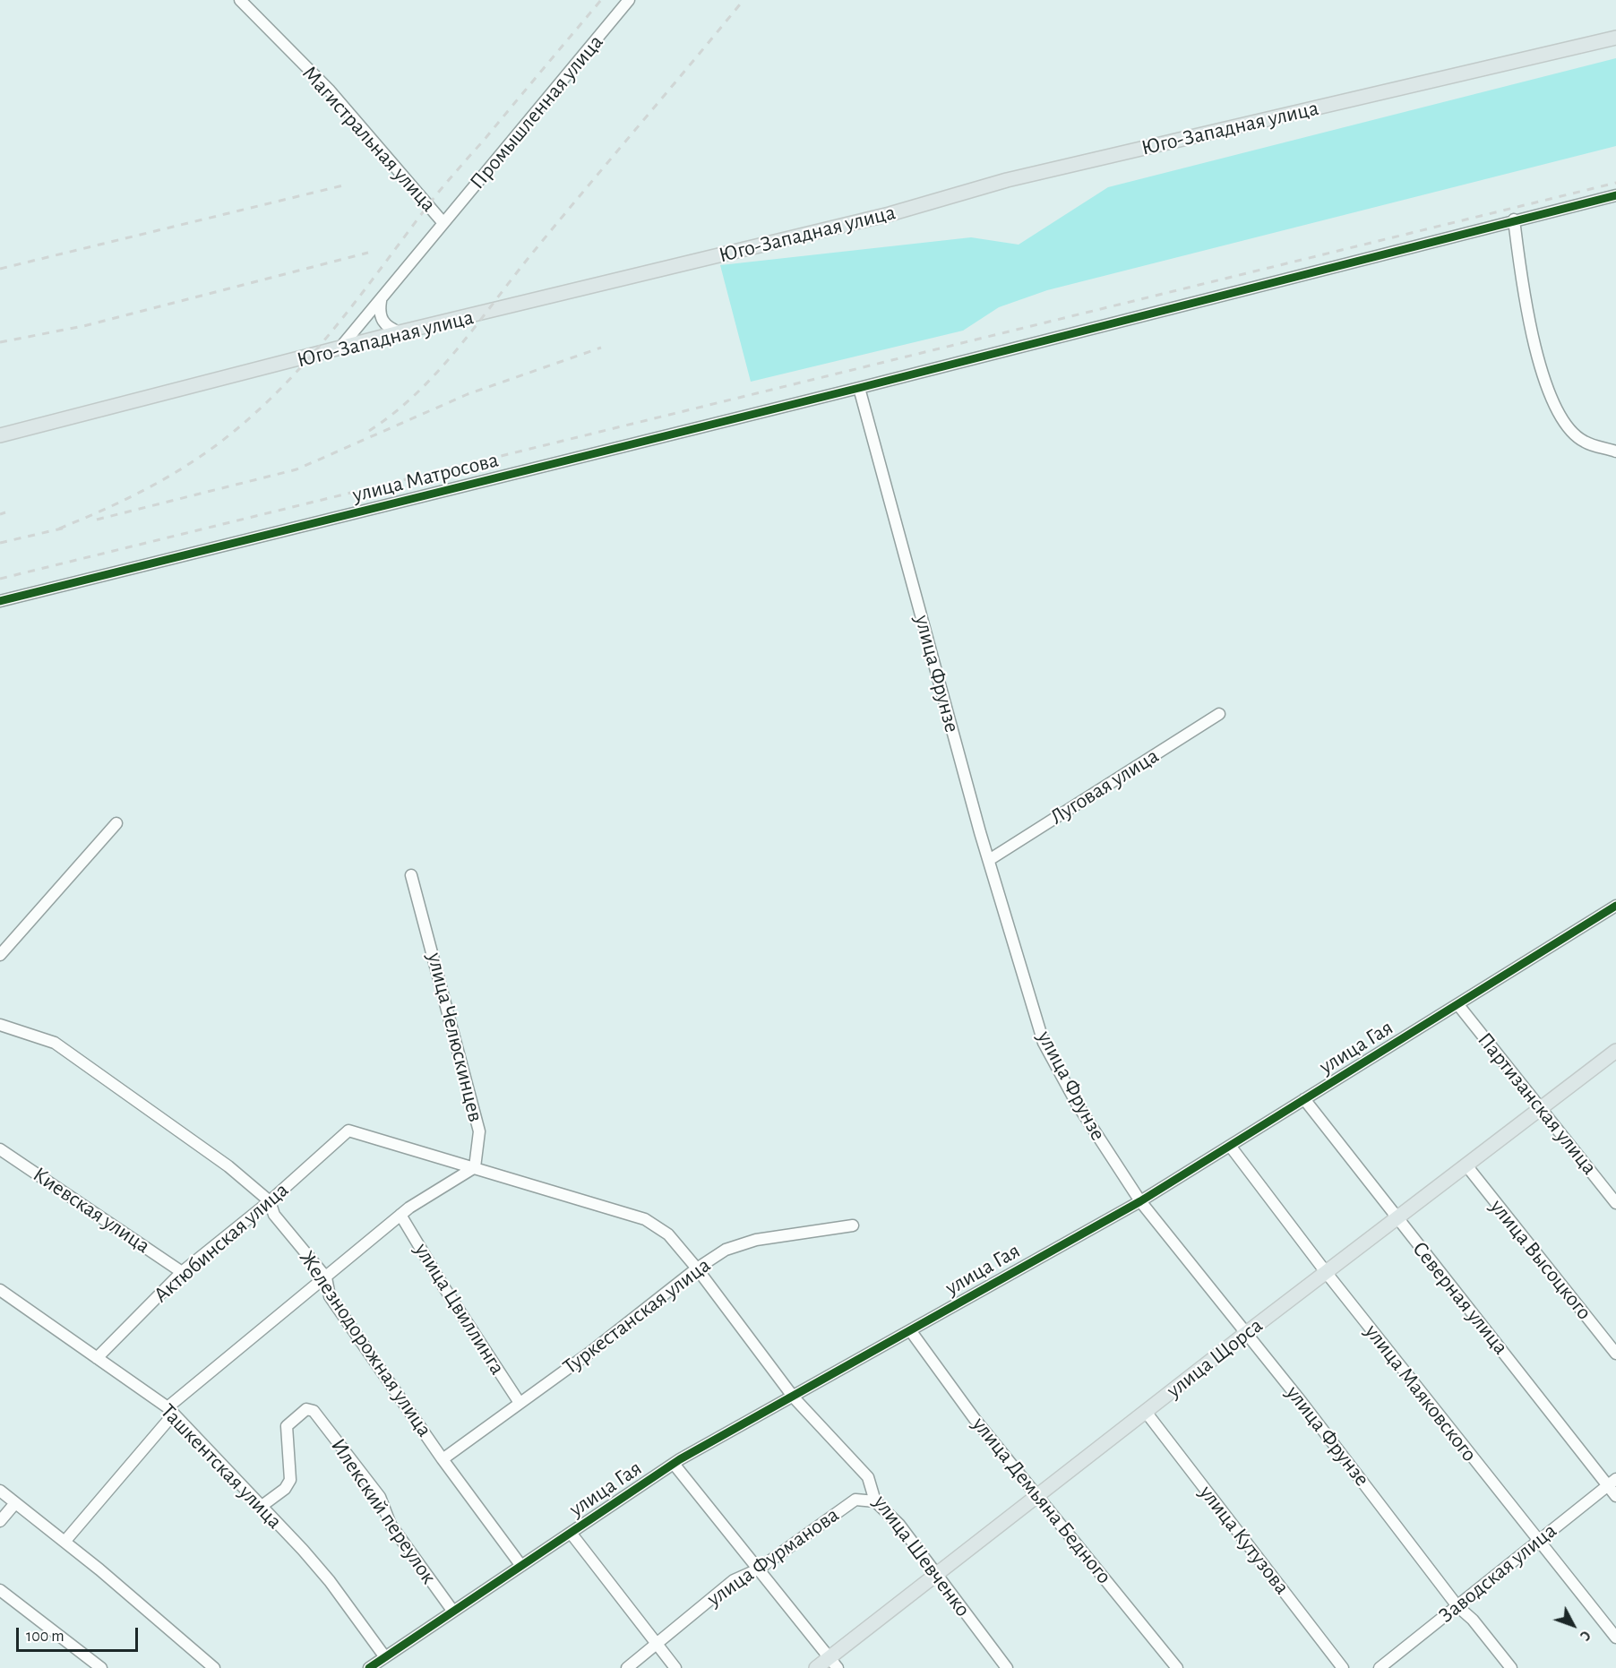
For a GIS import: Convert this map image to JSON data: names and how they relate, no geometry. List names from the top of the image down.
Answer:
{
  "streets": {
    "main road": ["Юго-Западная улица", "улица Щорса"],
    "street": [
      "Промышленная улица",
      "Магистральная улица",
      "улица Матросова",
      "улица Фрунзе",
      "Луговая улица",
      "улица Челюскинцев",
      "улица Гая",
      "Партизанская улица",
      "Киевская улица",
      "Актюбинская улица",
      "улица Высоцкого",
      "Северная улица",
      "улица Цвиллинга",
      "Туркестанская улица",
      "Железнодорожная улица",
      "улица Маяковского",
      "Ташкентская улица",
      "улица Демьяна Бедного",
      "Илекский переулок",
      "улица Кутузова",
      "улица Шевченко",
      "улица Фурманова",
      "Заводская улица"
    ]
  },
  "crossings": [
    ["Промышленная улица", "Магистральная улица"],
    ["Юго-Западная улица", "Магистральная улица"],
    ["улица Матросова", "улица Фрунзе"],
    ["улица Фрунзе", "Луговая улица"],
    ["улица Фрунзе", "улица Гая"],
    ["улица Фрунзе", "улица Щорса"],
    ["улица Фрунзе", "Заводская улица"],
    ["улица Челюскинцев", "улица Шевченко"],
    ["улица Гая", "Партизанская улица"],
    ["улица Гая", "Северная улица"],
    ["улица Гая", "Железнодорожная улица"],
    ["улица Гая", "улица Маяковского"],
    ["улица Гая", "Ташкентская улица"],
    ["улица Гая", "улица Демьяна Бедного"],
    ["улица Гая", "Илекский переулок"],
    ["улица Гая", "улица Шевченко"],
    ["Партизанская улица", "улица Щорса"],
    ["Киевская улица", "Актюбинская улица"],
    ["Актюбинская улица", "Железнодорожная улица"],
    ["Актюбинская улица", "Ташкентская улица"],
    ["Актюбинская улица", "улица Шевченко"],
    ["улица Высоцкого", "улица Щорса"],
    ["Северная улица", "улица Щорса"],
    ["Северная улица", "Заводская улица"],
    ["улица Цвиллинга", "Туркестанская улица"],
    ["Туркестанская улица", "Железнодорожная улица"],
    ["Туркестанская улица", "улица Шевченко"],
    ["улица Щорса", "улица Маяковского"],
    ["улица Щорса", "улица Демьяна Бедного"],
    ["улица Щорса", "улица Кутузова"],
    ["улица Щорса", "улица Шевченко"],
    ["улица Маяковского", "Заводская улица"],
    ["Ташкентская улица", "Илекский переулок"],
    ["улица Шевченко", "улица Фурманова"]
  ],
  "scale_bar": "100 m",
  "north": "bottom right"
}
